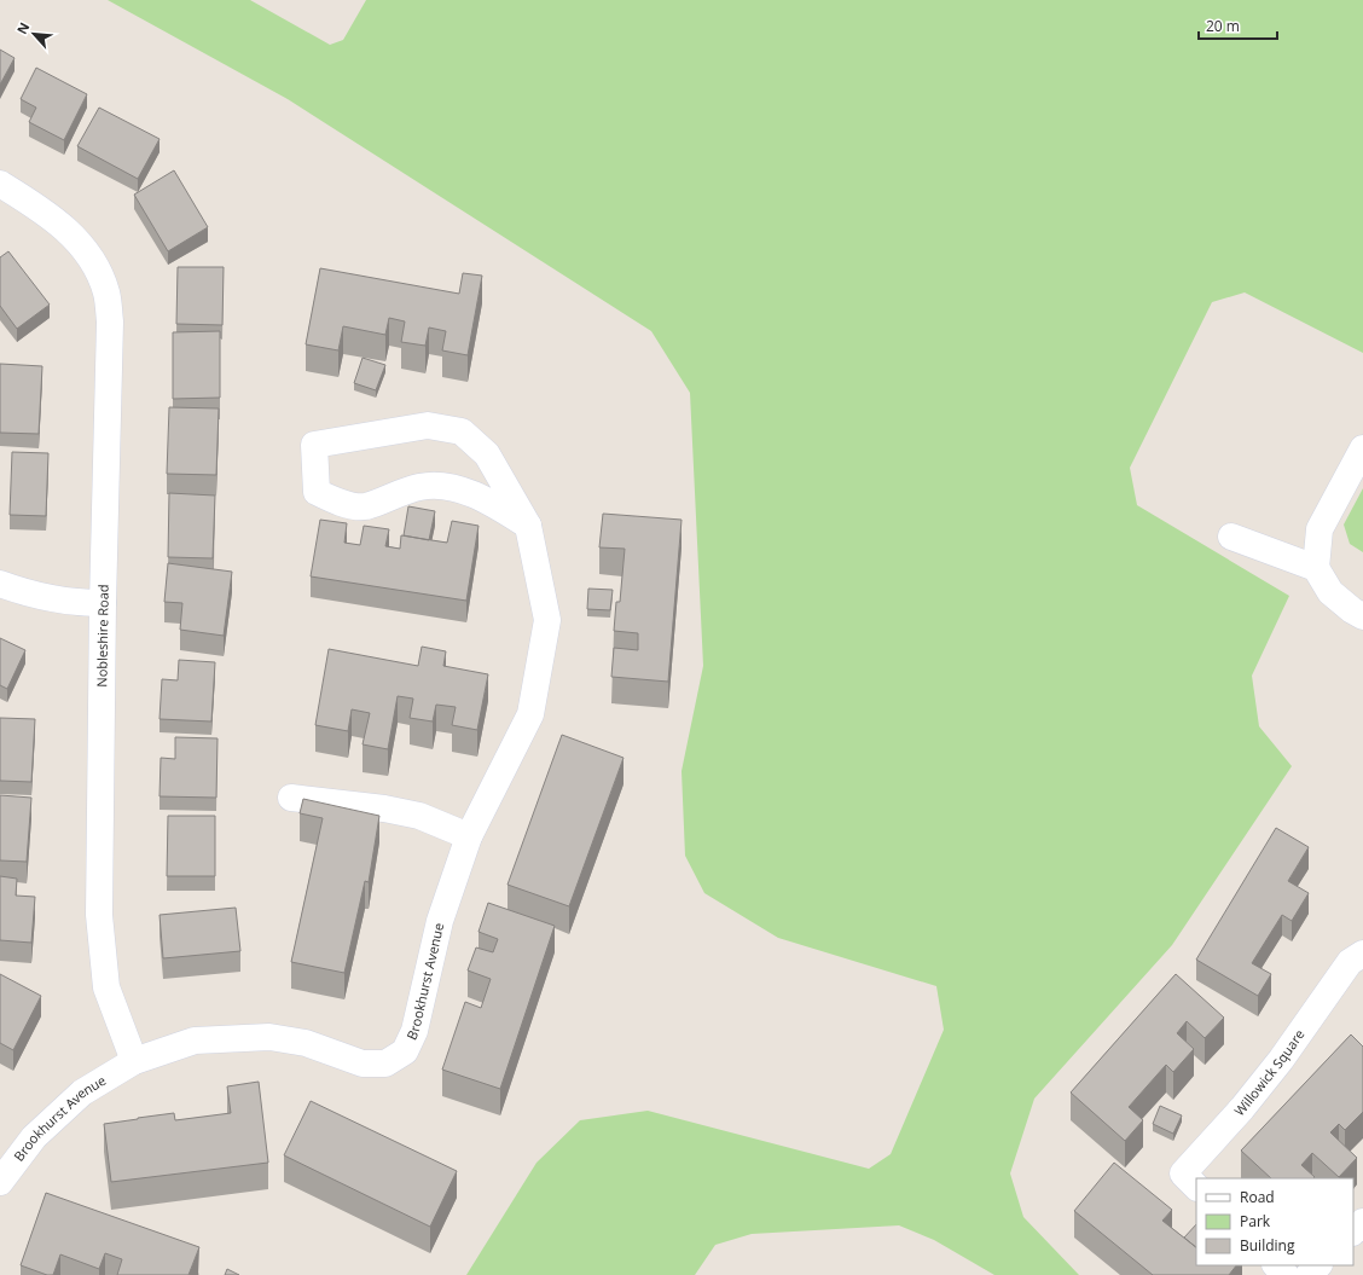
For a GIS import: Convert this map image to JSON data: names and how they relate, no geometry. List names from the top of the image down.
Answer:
{
  "streets": {
    "street": ["Nobleshire Road", "Brookhurst Avenue", "Willowick Square"]
  },
  "crossings": [
    ["Nobleshire Road", "Brookhurst Avenue"]
  ],
  "legend": ["Road", "Park", "Building"],
  "scale_bar": "20 m",
  "north": "top left"
}
